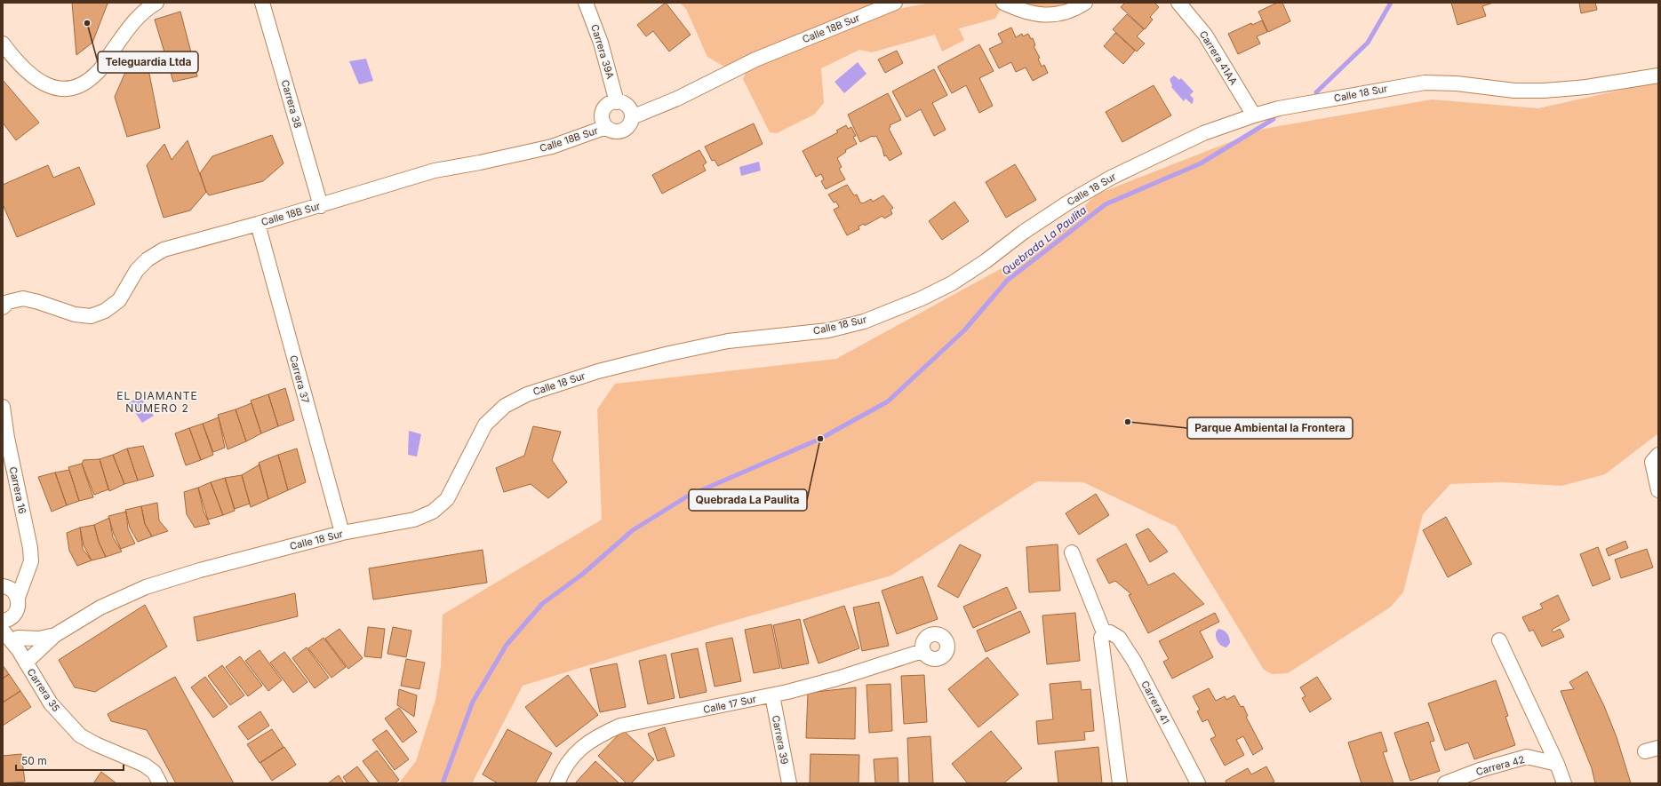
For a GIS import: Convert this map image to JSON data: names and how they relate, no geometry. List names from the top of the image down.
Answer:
{
  "streets": {
    "street": [
      "Calle 18B Sur",
      "Carrera 39A",
      "Carrera 41AA",
      "Calle 18 Sur",
      "Carrera 38",
      "Carrera 37",
      "Carrera 16",
      "Carrera 35",
      "Carrera 41",
      "Calle 17 Sur",
      "Carrera 39",
      "Carrera 42"
    ]
  },
  "crossings": [
    ["Calle 18B Sur", "Carrera 39A"],
    ["Calle 18B Sur", "Carrera 38"],
    ["Calle 18B Sur", "Carrera 37"],
    ["Carrera 41AA", "Calle 18 Sur"],
    ["Calle 18 Sur", "Carrera 37"],
    ["Calle 18 Sur", "Carrera 35"],
    ["Carrera 16", "Carrera 35"],
    ["Calle 17 Sur", "Carrera 39"]
  ],
  "districts": ["EL DIAMANTE NUMERO 2"],
  "water": ["Quebrada La Paulita"],
  "places": ["Teleguardia Ltda", "Parque Ambiental la Frontera", "Quebrada La Paulita"],
  "scale_bar": "50 m"
}
